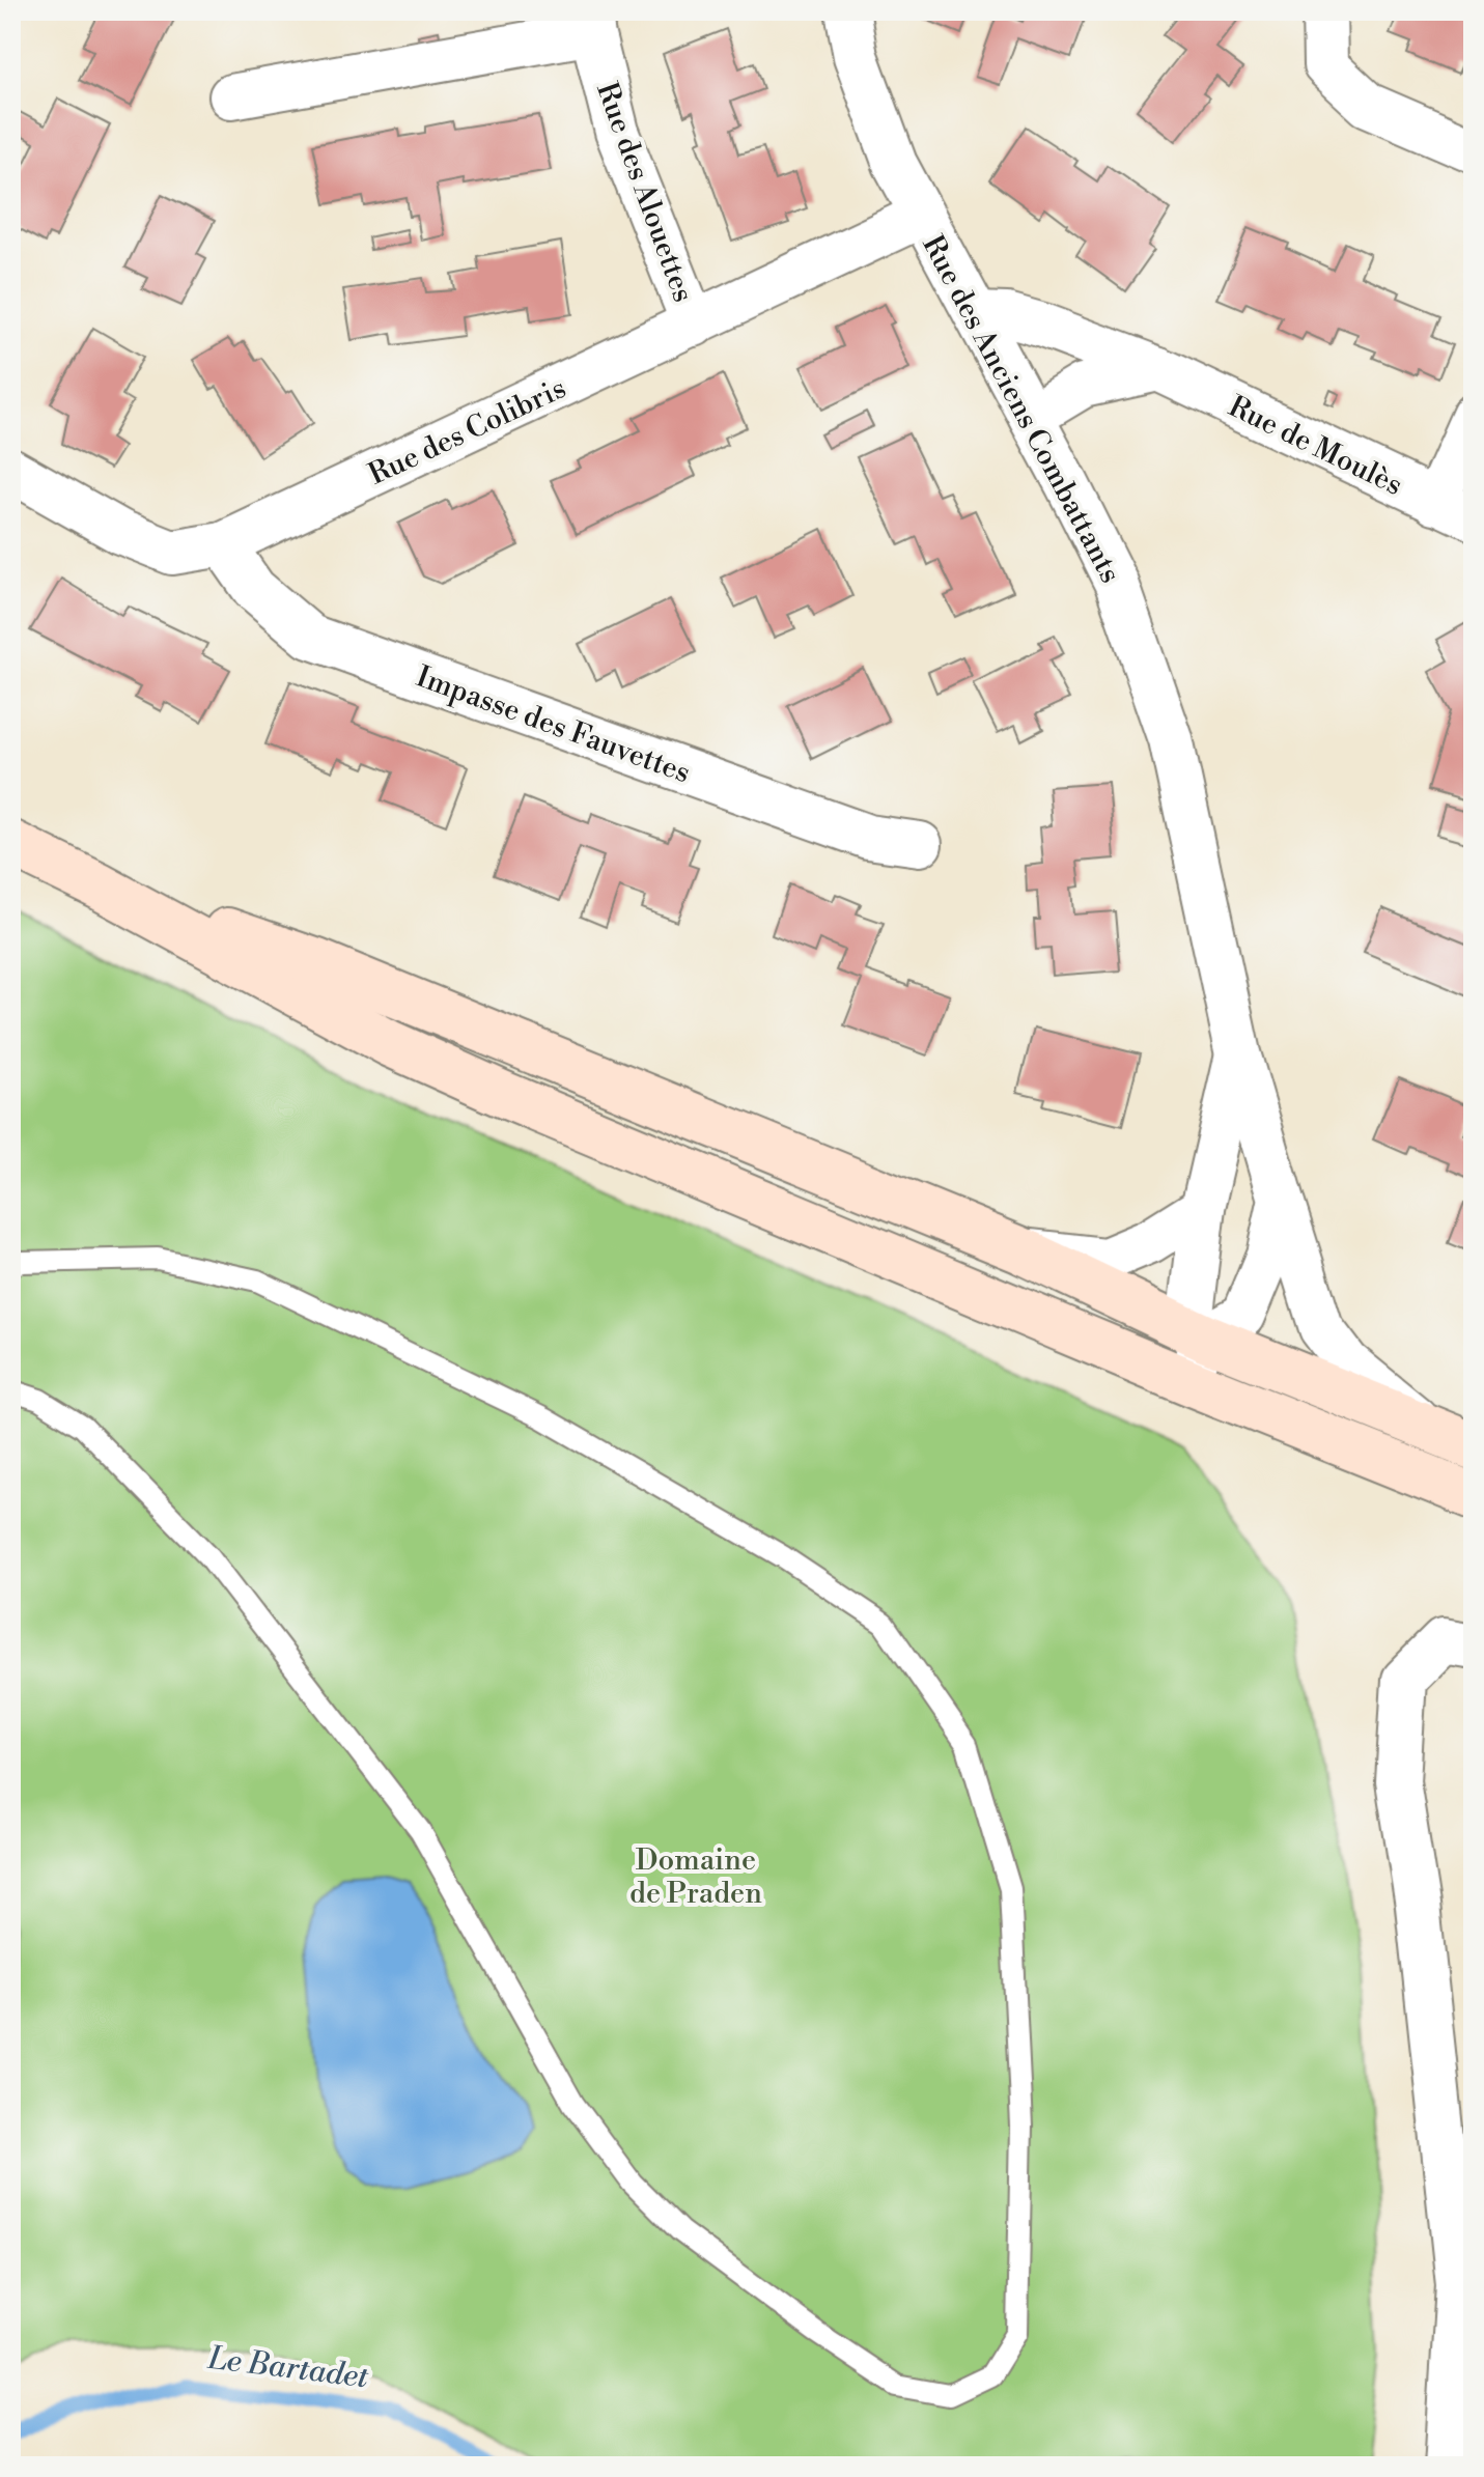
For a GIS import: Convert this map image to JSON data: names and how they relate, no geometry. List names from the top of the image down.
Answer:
{
  "streets": {
    "street": [
      "Rue des Alouettes",
      "Rue des Anciens Combattants",
      "Rue des Colibris",
      "Rue de Moulès",
      "Impasse des Fauvettes"
    ]
  },
  "crossings": [
    ["Rue des Alouettes", "Rue des Colibris"],
    ["Rue des Anciens Combattants", "Rue des Colibris"],
    ["Rue des Anciens Combattants", "Rue de Moulès"],
    ["Rue des Colibris", "Impasse des Fauvettes"]
  ],
  "water": ["Le Bartadet"],
  "parks": ["Domaine de Praden"]
}
